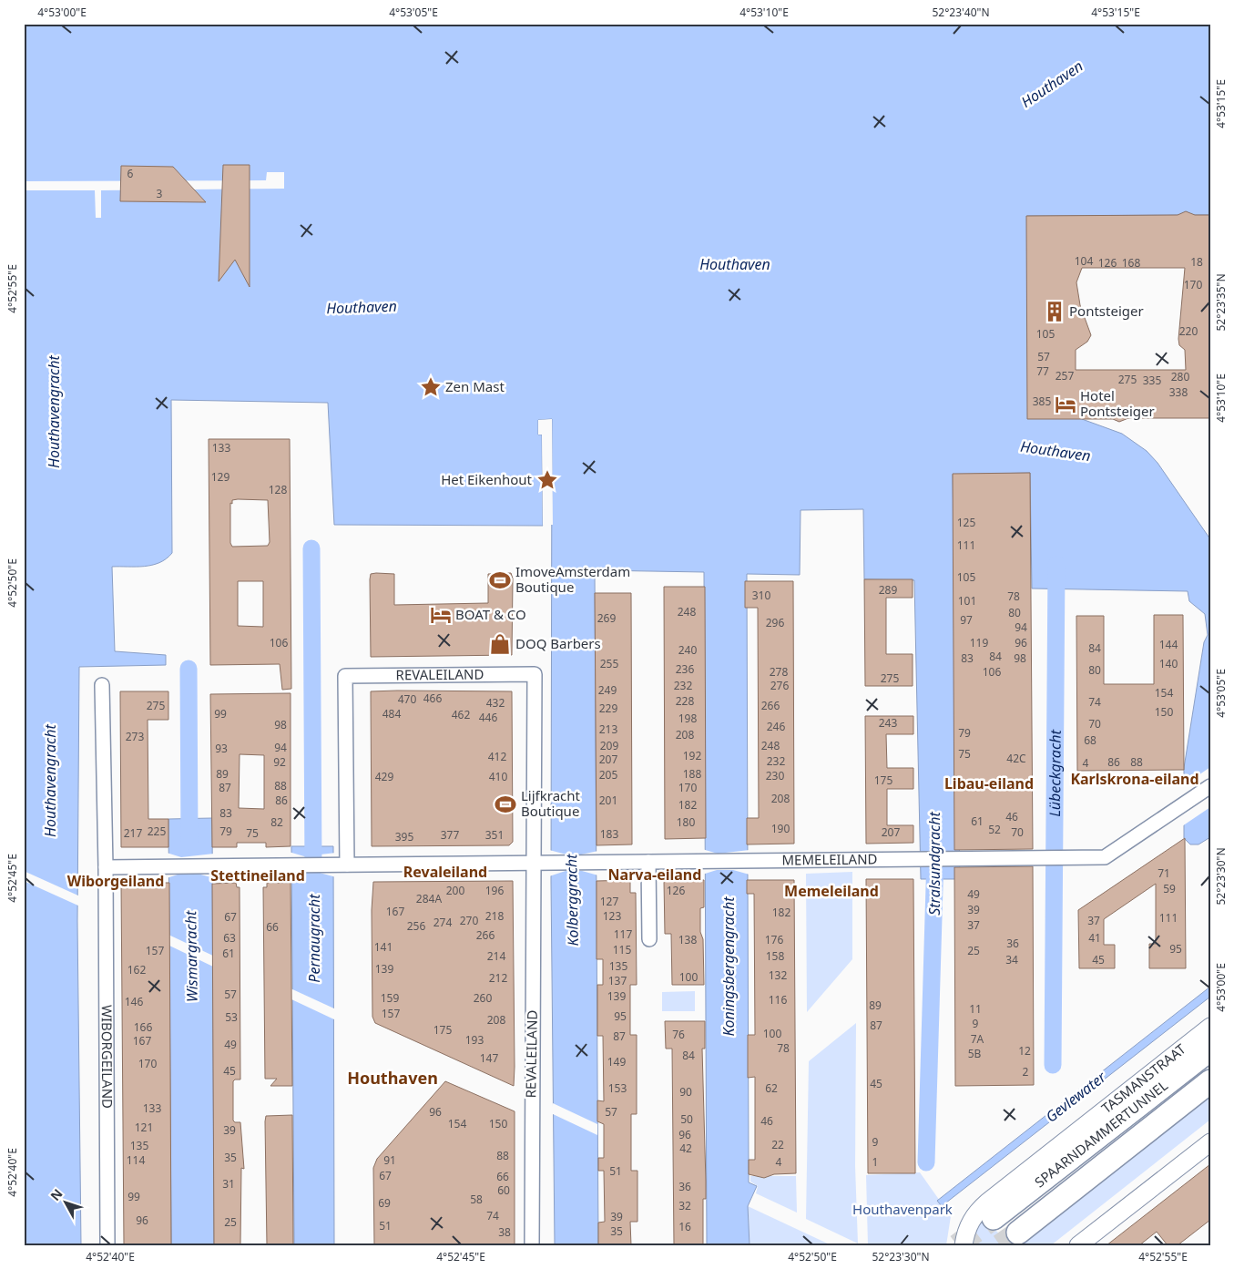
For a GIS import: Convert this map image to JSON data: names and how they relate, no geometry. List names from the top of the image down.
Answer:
{
  "streets": {
    "highway": ["SPAARNDAMMERTUNNEL"],
    "street": [
      "REVALEILAND",
      "MEMELEILAND",
      "WIBORGEILAND",
      "TASMANSTRAAT"
    ]
  },
  "crossings": [
    ["REVALEILAND", "MEMELEILAND"]
  ],
  "districts": [
    "Karlskrona-eiland",
    "Libau-eiland",
    "Revaleiland",
    "Narva-eiland",
    "Stettineiland",
    "Wiborgeiland",
    "Memeleiland",
    "Houthaven"
  ],
  "water": [
    "Houthaven",
    "Houthavengracht",
    "Lübeckgracht",
    "Stralsundgracht",
    "Kolberggracht",
    "Pernaugracht",
    "Wismargracht",
    "Koningsbergengracht",
    "Gevlewater"
  ],
  "parks": ["Houthavenpark"],
  "places": {
    "building": ["Pontsteiger"],
    "place": ["Zen Mast", "Het Eikenhout"],
    "hotel": ["Hotel Pontsteiger", "BOAT & CO"],
    "sports": ["ImoveAmsterdam Boutique", "Lijfkracht Boutique"],
    "shop": ["DOQ Barbers"]
  },
  "house_numbers": [
    "6",
    "3",
    "104",
    "18",
    "126",
    "168",
    "170",
    "220",
    "105",
    "57",
    "77",
    "257",
    "280",
    "275",
    "335",
    "338",
    "385",
    "133",
    "129",
    "128",
    "125",
    "111",
    "105",
    "289",
    "310",
    "78",
    "101",
    "248",
    "80",
    "269",
    "97",
    "296",
    "94",
    "106",
    "119",
    "96",
    "144",
    "84",
    "240",
    "84",
    "83",
    "98",
    "255",
    "140",
    "236",
    "80",
    "278",
    "106",
    "275",
    "232",
    "276",
    "249",
    "154",
    "466",
    "470",
    "228",
    "74",
    "432",
    "275",
    "266",
    "229",
    "150",
    "99",
    "484",
    "462",
    "446",
    "198",
    "243",
    "70",
    "98",
    "246",
    "213",
    "79",
    "208",
    "273",
    "68",
    "209",
    "248",
    "94",
    "93",
    "75",
    "192",
    "412",
    "42C",
    "207",
    "232",
    "92",
    "86",
    "88",
    "4",
    "89",
    "188",
    "205",
    "230",
    "429",
    "410",
    "175",
    "88",
    "87",
    "170",
    "208",
    "86",
    "201",
    "182",
    "83",
    "46",
    "61",
    "82",
    "180",
    "190",
    "52",
    "225",
    "79",
    "207",
    "70",
    "217",
    "75",
    "183",
    "377",
    "351",
    "395",
    "71",
    "59",
    "200",
    "196",
    "126",
    "49",
    "284A",
    "127",
    "39",
    "167",
    "182",
    "218",
    "123",
    "67",
    "111",
    "270",
    "37",
    "274",
    "37",
    "256",
    "66",
    "117",
    "266",
    "63",
    "41",
    "138",
    "176",
    "36",
    "141",
    "95",
    "115",
    "157",
    "25",
    "61",
    "214",
    "158",
    "34",
    "45",
    "135",
    "139",
    "162",
    "132",
    "100",
    "212",
    "137",
    "57",
    "139",
    "159",
    "260",
    "116",
    "146",
    "89",
    "11",
    "157",
    "95",
    "53",
    "208",
    "9",
    "87",
    "166",
    "175",
    "100",
    "76",
    "87",
    "7A",
    "193",
    "167",
    "49",
    "78",
    "12",
    "5B",
    "84",
    "147",
    "149",
    "170",
    "45",
    "2",
    "45",
    "153",
    "62",
    "90",
    "133",
    "96",
    "57",
    "50",
    "46",
    "154",
    "150",
    "121",
    "39",
    "96",
    "9",
    "22",
    "135",
    "42",
    "88",
    "35",
    "114",
    "91",
    "4",
    "1",
    "51",
    "67",
    "66",
    "31",
    "36",
    "60",
    "99",
    "58",
    "69",
    "32",
    "74",
    "39",
    "96",
    "25",
    "51",
    "16",
    "35",
    "38"
  ],
  "north": "top left",
  "coordinates": [
    "4°53'00\"E",
    "4°53'05\"E",
    "4°53'10\"E",
    "52°23'40\"N",
    "4°53'15\"E",
    "4°52'55\"E",
    "52°23'35\"N",
    "4°52'50\"E",
    "52°23'30\"N",
    "4°52'45\"E",
    "4°52'40\"E"
  ]
}
